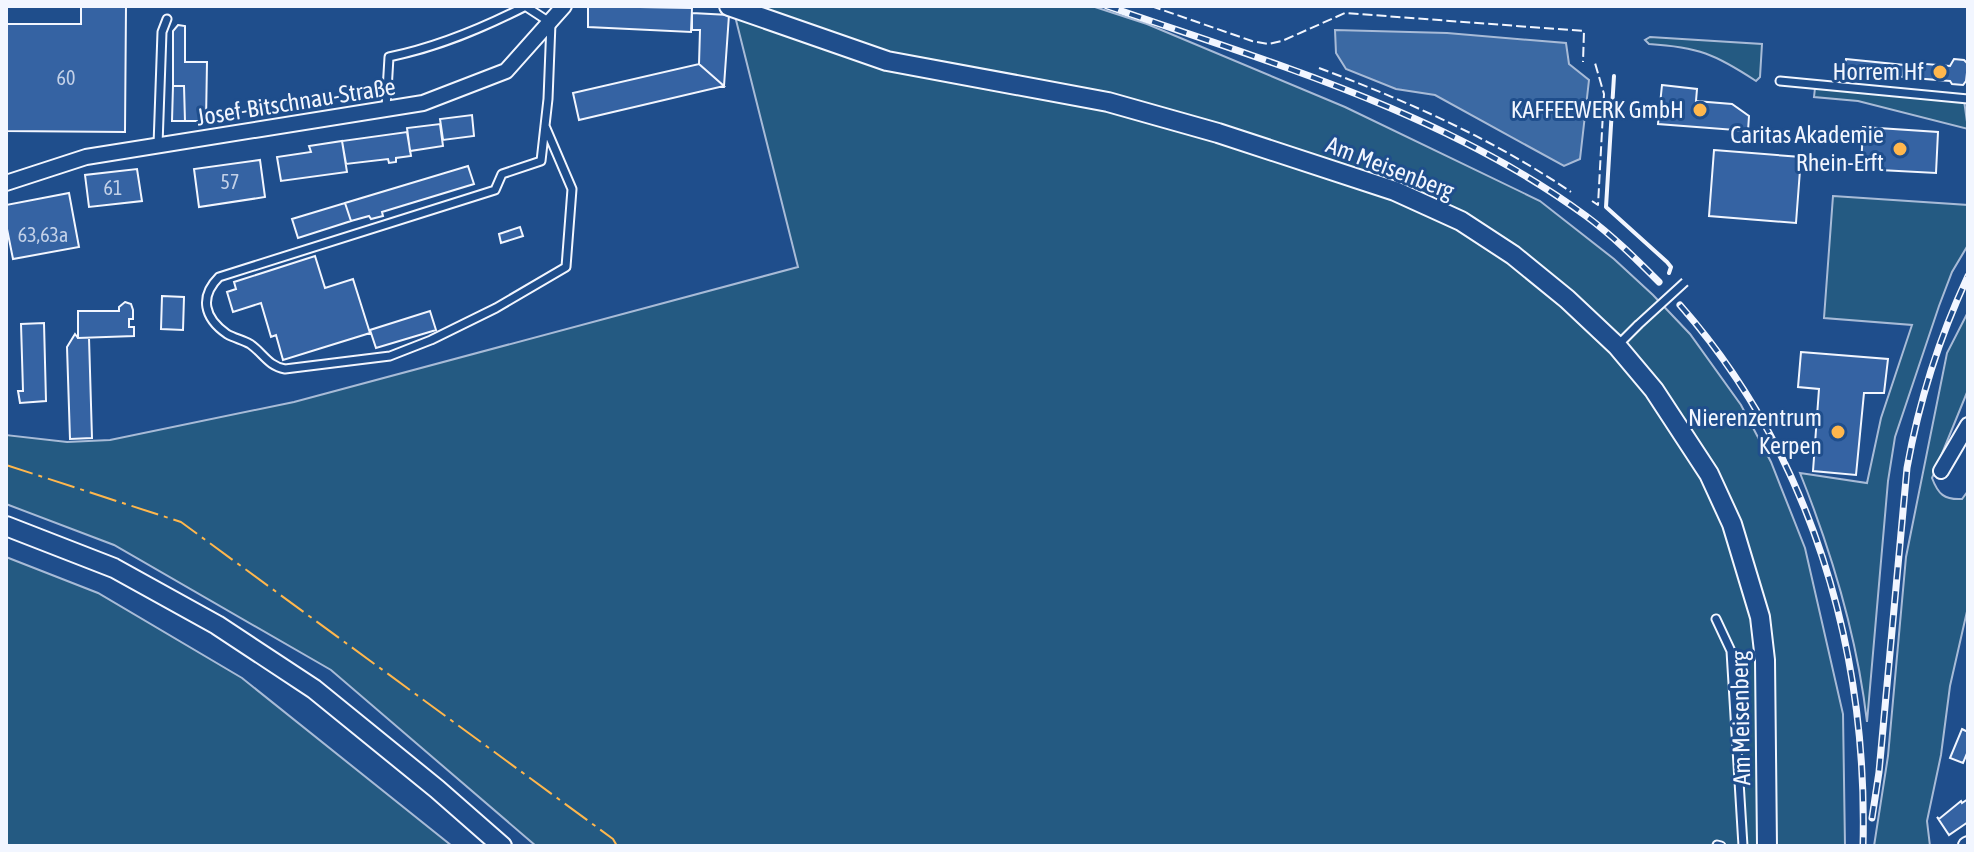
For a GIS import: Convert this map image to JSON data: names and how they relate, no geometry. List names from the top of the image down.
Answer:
{
  "streets": {
    "street": ["Josef-Bitschnau-Straße", "Am Meisenberg"]
  },
  "places": [
    "Horrem Hf",
    "KAFFEEWERK GmbH",
    "Caritas Akademie Rhein-Erft",
    "Nierenzentrum Kerpen"
  ],
  "house_numbers": [
    "60",
    "57",
    "61",
    "63,63a"
  ]
}
